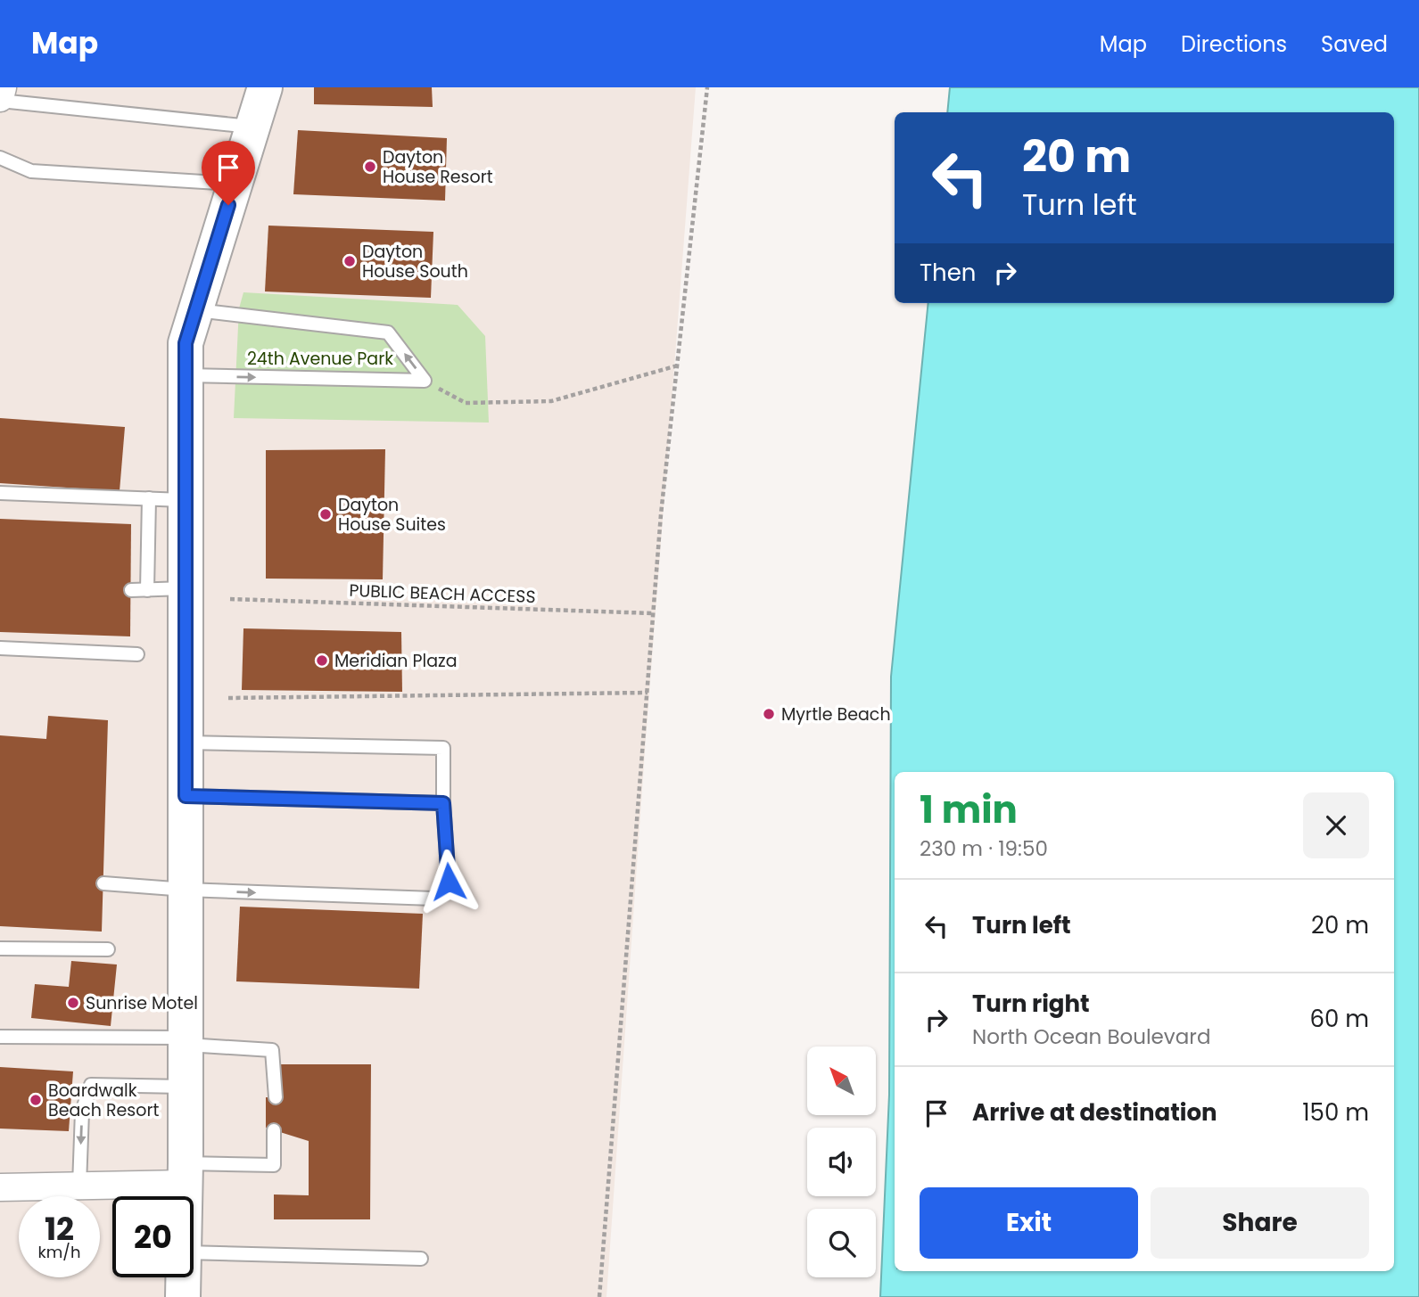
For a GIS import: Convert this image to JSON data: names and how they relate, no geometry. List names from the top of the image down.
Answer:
{
  "streets": {
    "path": ["PUBLIC BEACH ACCESS"]
  },
  "parks": ["24th Avenue Park"],
  "places": [
    "Dayton House Resort",
    "Dayton House South",
    "Dayton House Suites",
    "Meridian Plaza",
    "Myrtle Beach",
    "Sunrise Motel",
    "Boardwalk Beach Resort"
  ],
  "north": "top left",
  "page": {
    "header": "Map",
    "nav": ["Map", "Directions", "Saved"],
    "turn": ["20 m", "Turn left"],
    "then": "Then",
    "heading": ["1 min", "230 m · 19:50"],
    "list": [
      {
        "name": "Turn left",
        "value": "20 m"
      },
      {
        "name": "Turn right",
        "note": "North Ocean Boulevard",
        "value": "60 m"
      },
      {
        "name": "Arrive at destination",
        "value": "150 m"
      }
    ],
    "buttons": ["Exit", "Share"],
    "speed": "12 km/h",
    "limit": "20"
  }
}
